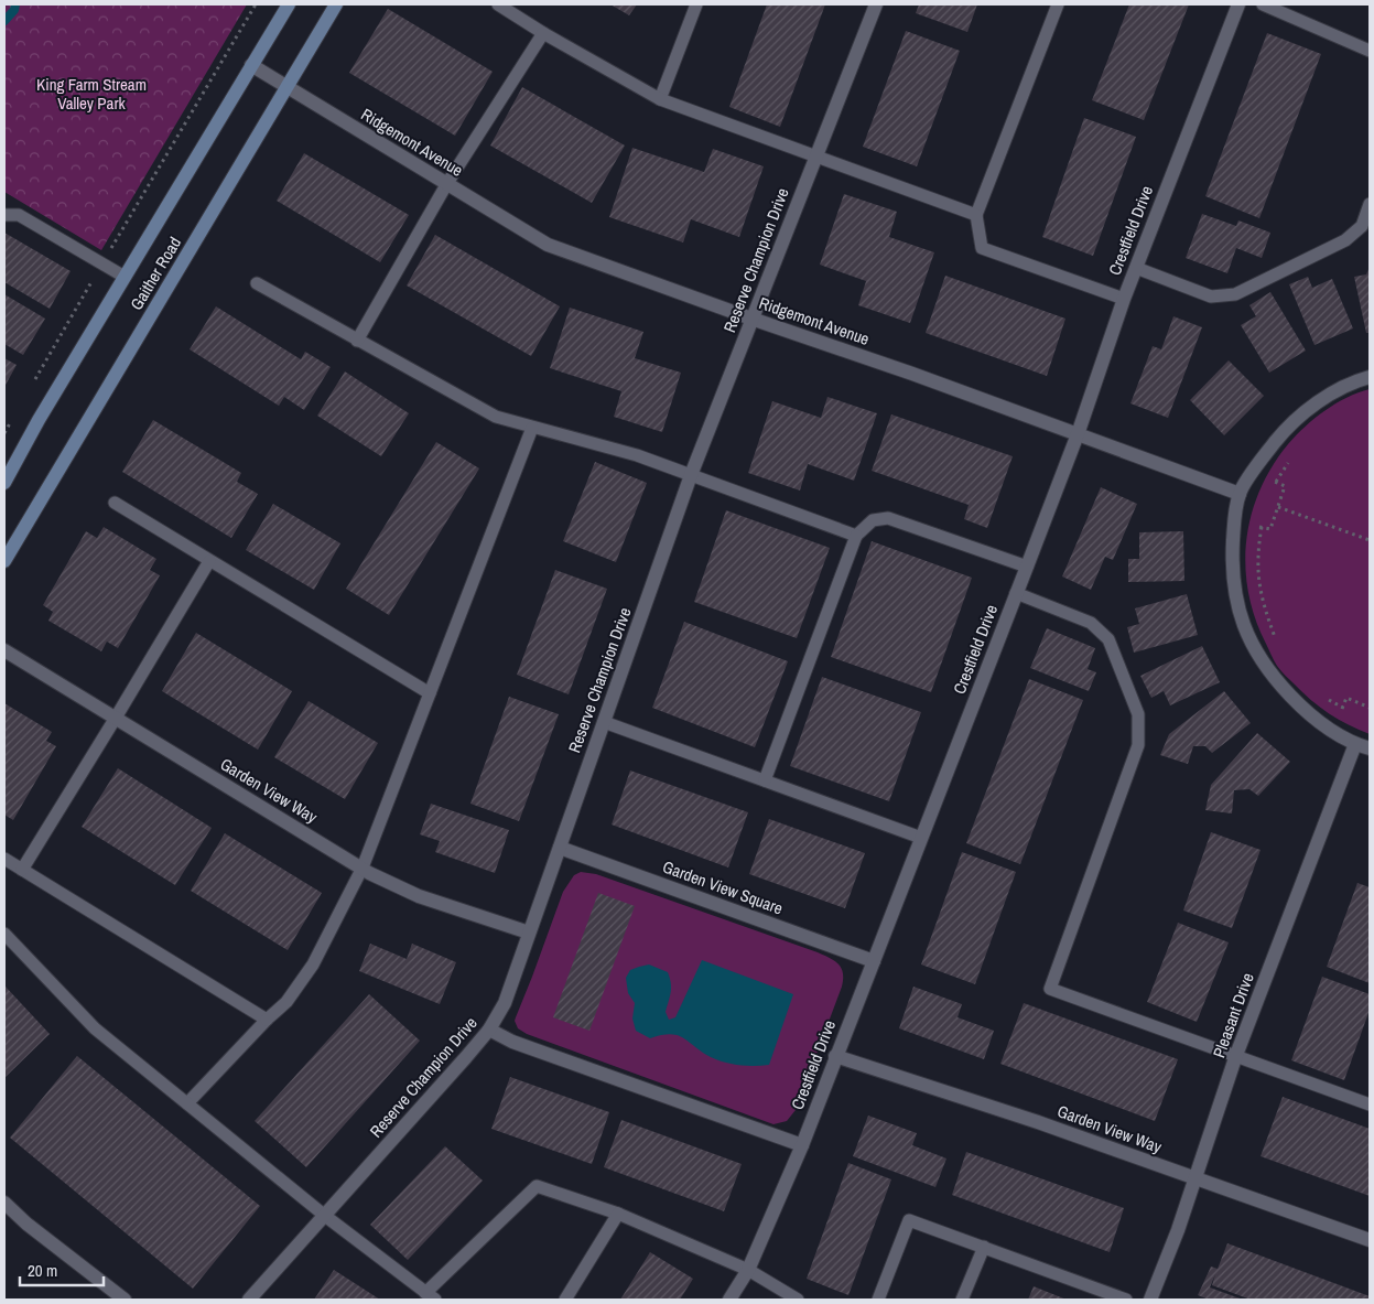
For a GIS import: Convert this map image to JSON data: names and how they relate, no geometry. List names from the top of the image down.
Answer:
{
  "streets": {
    "main road": ["Gaither Road"],
    "street": [
      "Ridgemont Avenue",
      "Crestfield Drive",
      "Reserve Champion Drive",
      "Garden View Way",
      "Garden View Square",
      "Pleasant Drive"
    ]
  },
  "crossings": [
    ["Ridgemont Avenue", "Crestfield Drive"],
    ["Ridgemont Avenue", "Reserve Champion Drive"],
    ["Ridgemont Avenue", "Gaither Road"],
    ["Crestfield Drive", "Garden View Way"],
    ["Crestfield Drive", "Garden View Square"],
    ["Reserve Champion Drive", "Garden View Way"],
    ["Reserve Champion Drive", "Garden View Square"],
    ["Garden View Way", "Pleasant Drive"]
  ],
  "parks": ["King Farm Stream Valley Park"],
  "scale_bar": "20 m"
}
